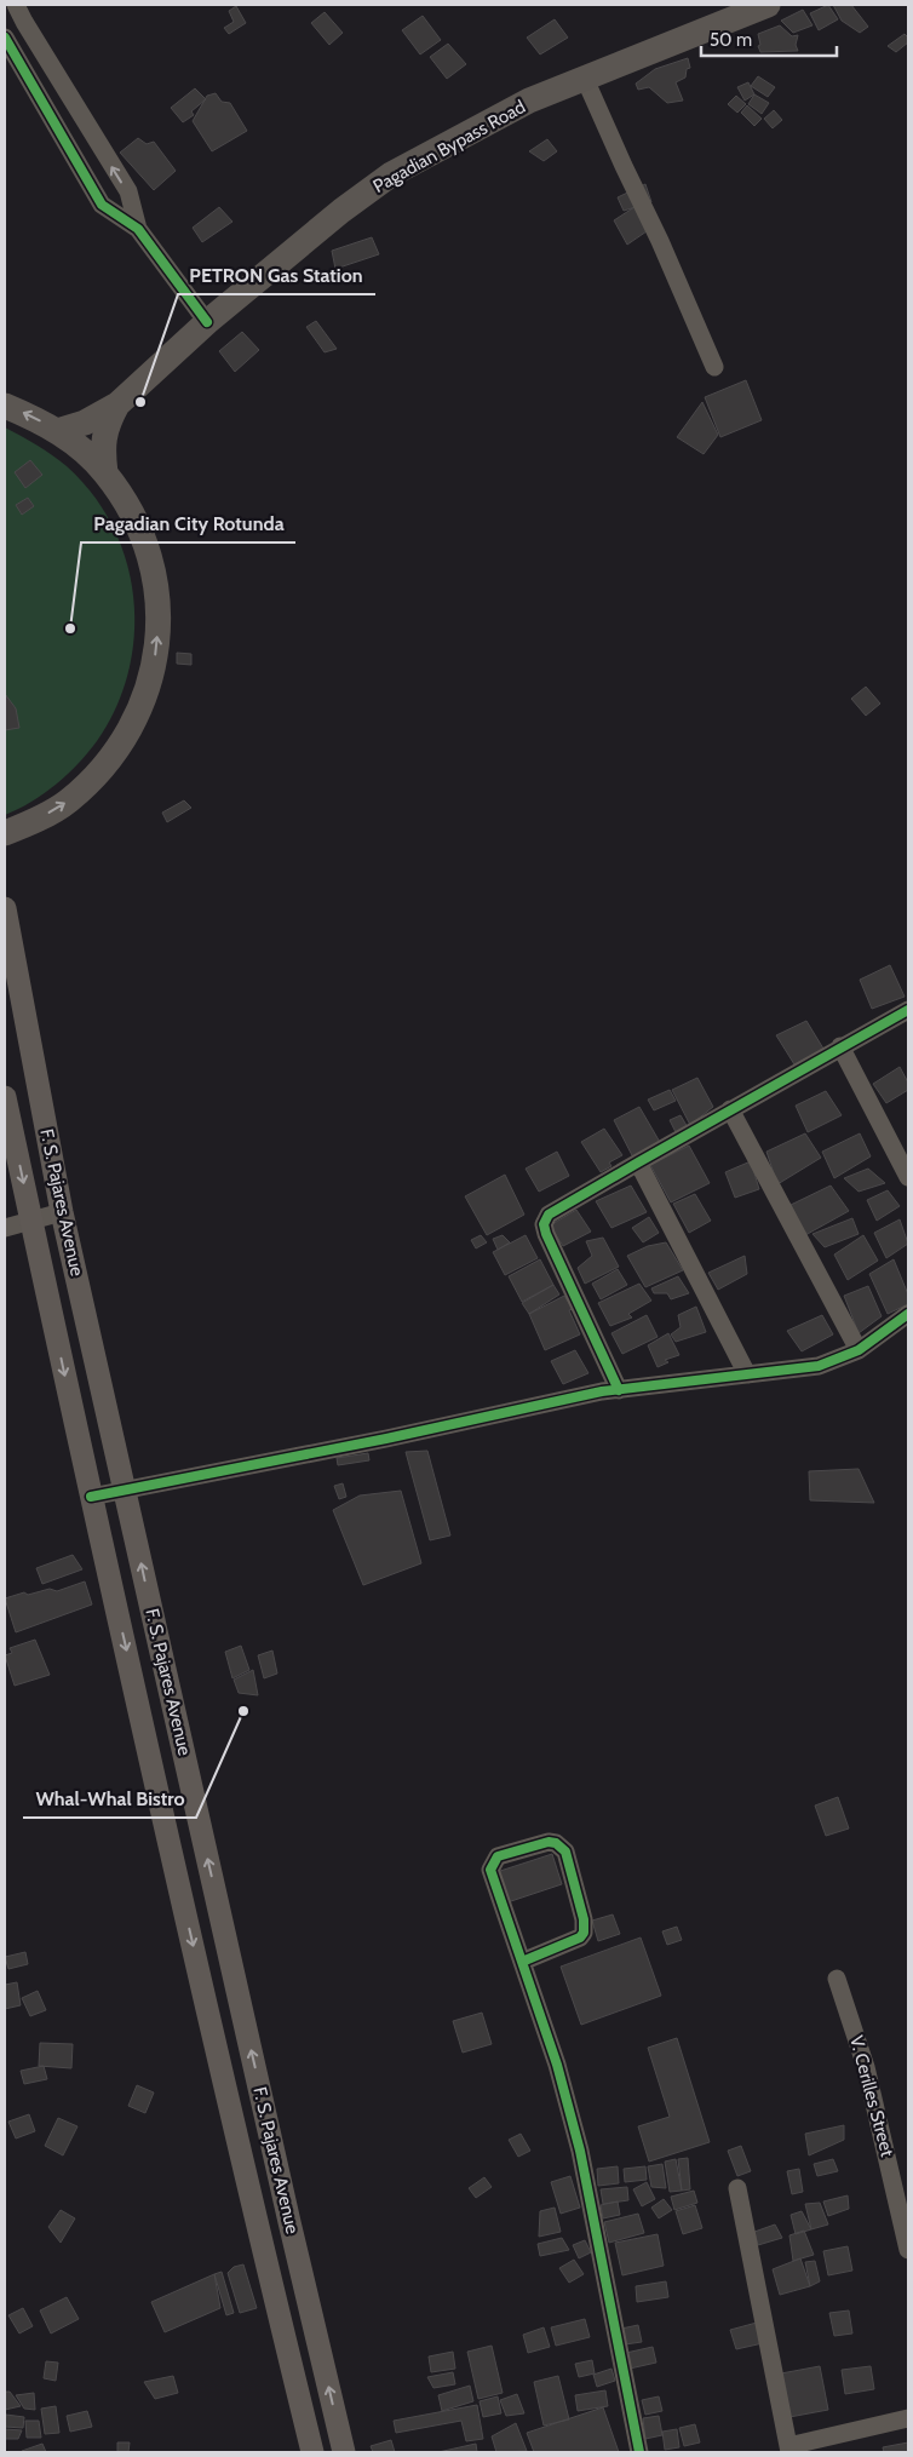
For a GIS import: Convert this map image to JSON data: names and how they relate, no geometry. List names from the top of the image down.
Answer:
{
  "streets": {
    "highway": ["Pagadian Bypass Road"],
    "main road": ["F. S. Pajares Avenue"],
    "street": ["V. Cerilles Street"]
  },
  "places": ["PETRON Gas Station", "Pagadian City Rotunda", "Whal-Whal Bistro"],
  "scale_bar": "50 m"
}
